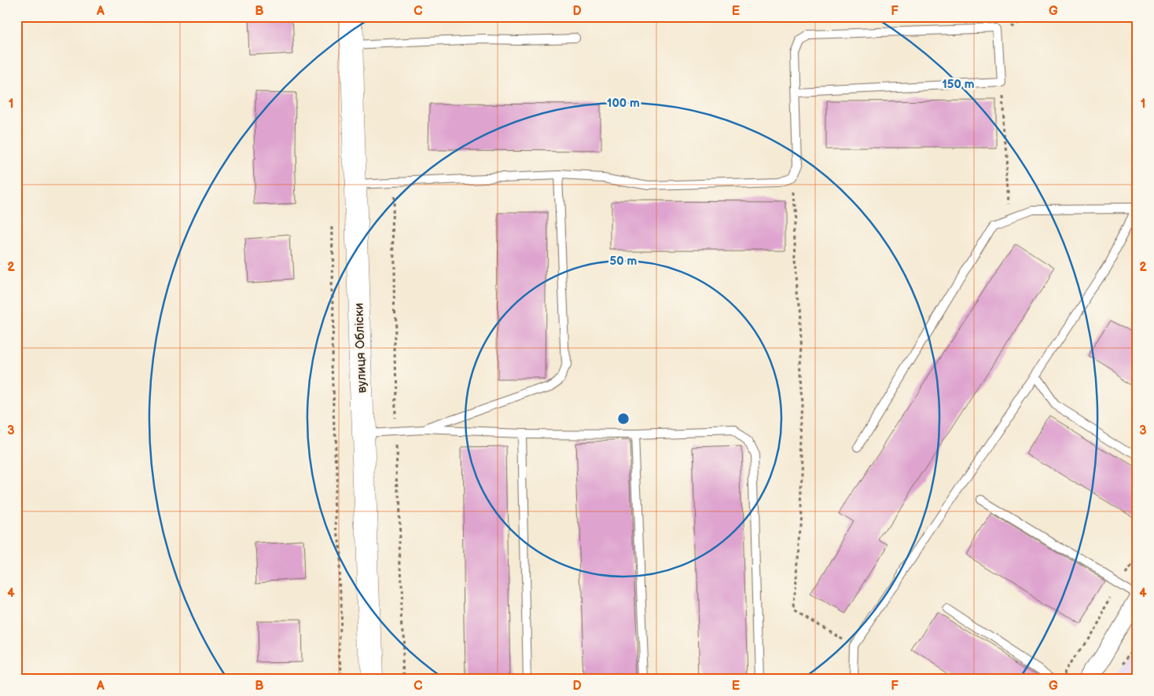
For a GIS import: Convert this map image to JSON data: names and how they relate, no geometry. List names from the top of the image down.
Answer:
{
  "streets": {
    "main road": ["вулиця Обліски"]
  },
  "grid": {
    "columns": [
      "A",
      "B",
      "C",
      "D",
      "E",
      "F",
      "G"
    ],
    "rows": [
      "1",
      "2",
      "3",
      "4"
    ]
  },
  "rings": ["150 m", "100 m", "50 m"]
}
